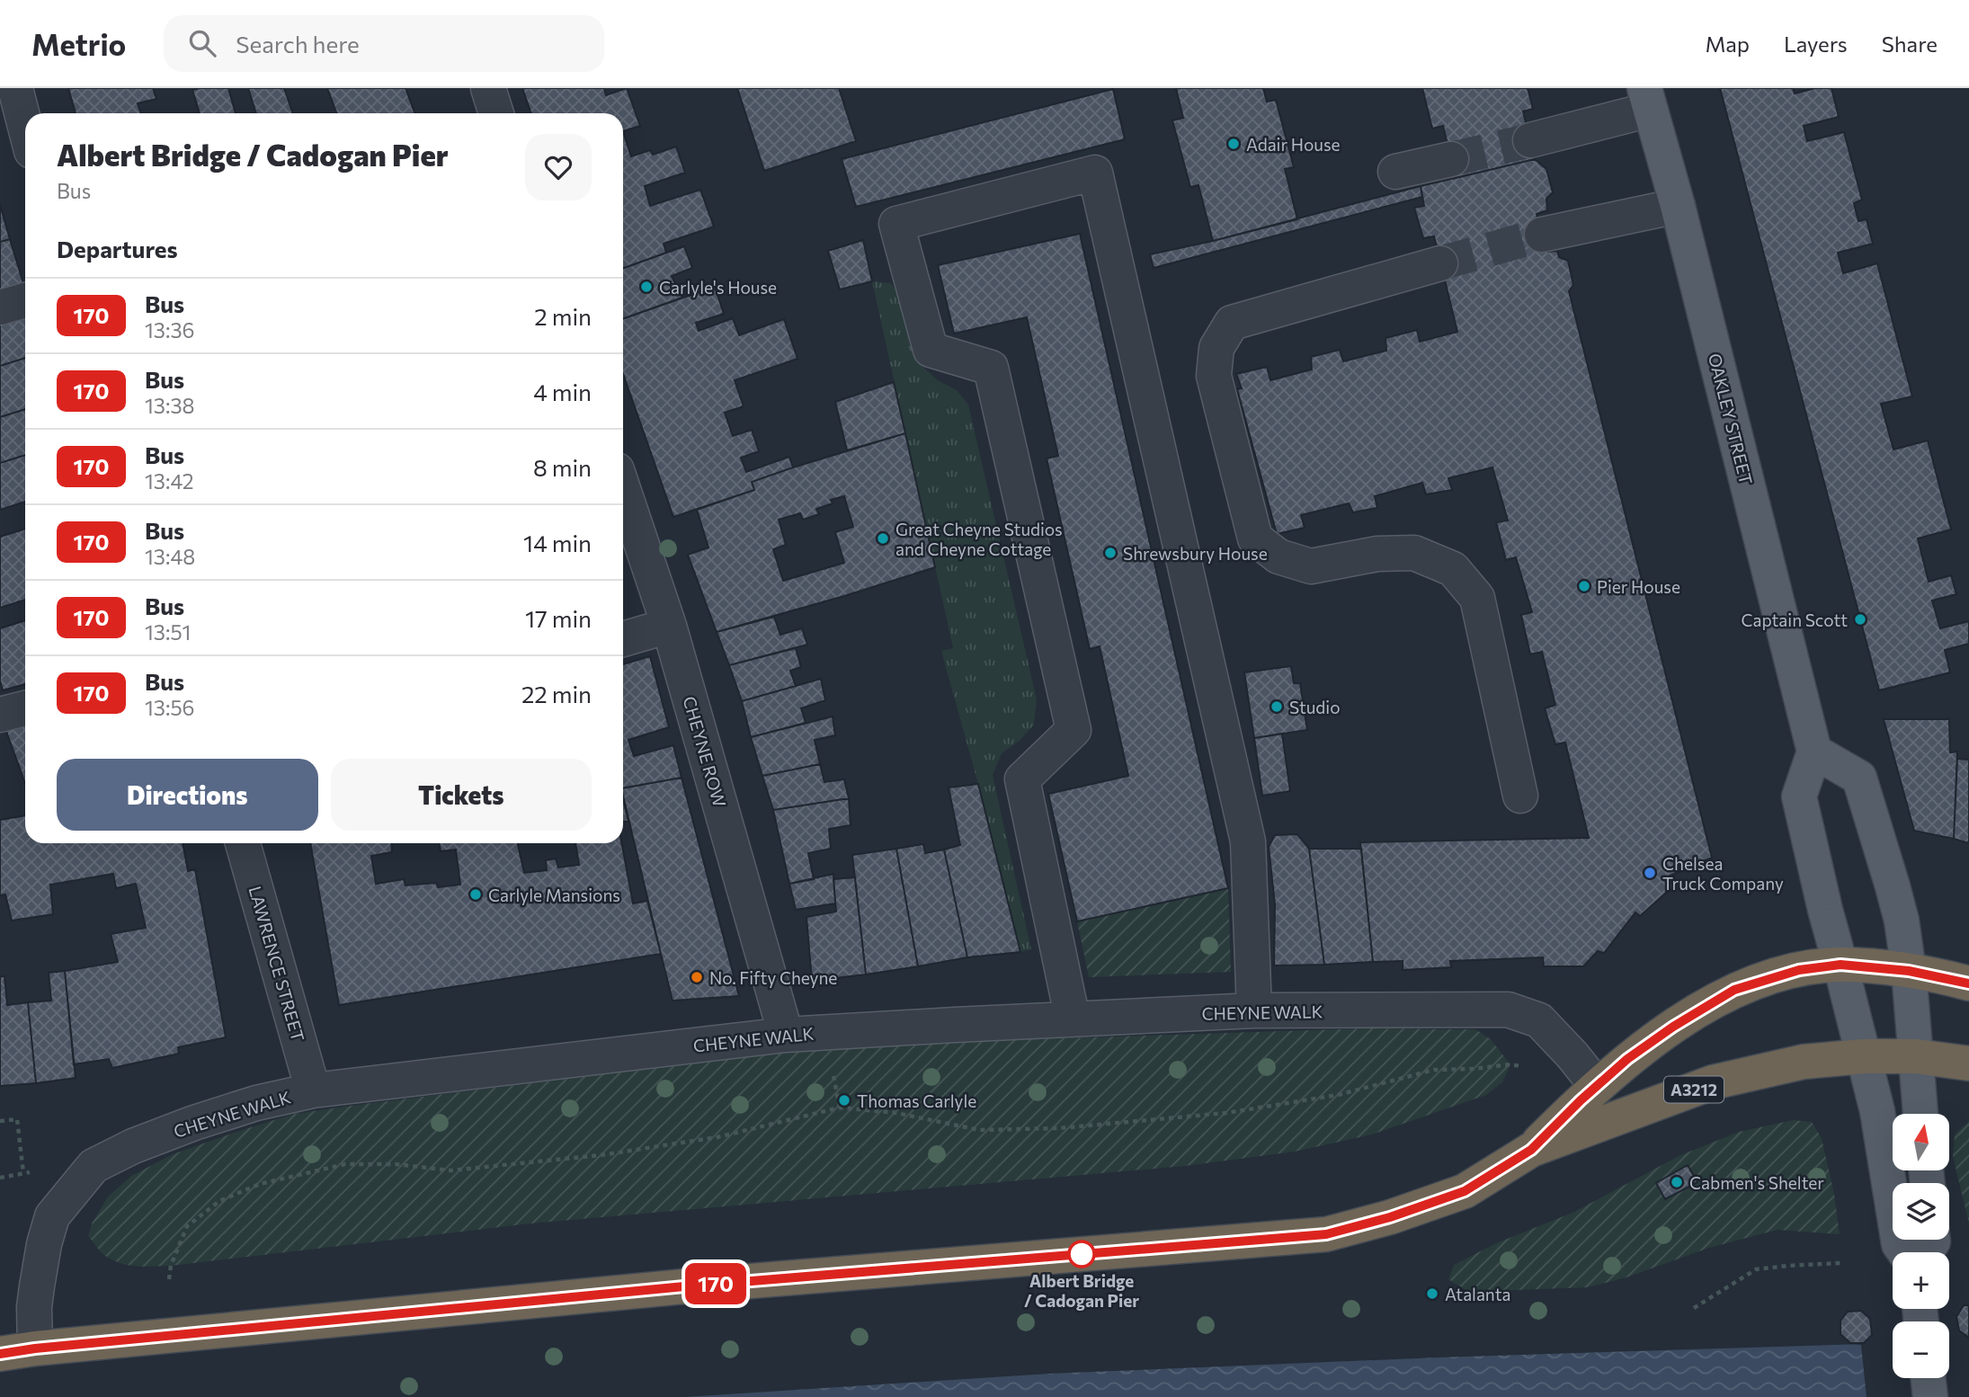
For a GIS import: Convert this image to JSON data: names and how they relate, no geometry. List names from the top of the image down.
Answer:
{
  "streets": {
    "highway": ["A3212"],
    "main road": ["OAKLEY STREET"],
    "street": ["CHEYNE ROW", "LAWRENCE STREET", "CHEYNE WALK"]
  },
  "crossings": [
    ["CHEYNE ROW", "CHEYNE WALK"],
    ["LAWRENCE STREET", "CHEYNE WALK"],
    ["CHEYNE WALK", "A3212"]
  ],
  "places": [
    "Adair House",
    "Carlyle's House",
    "Great Cheyne Studios and Cheyne Cottage",
    "Shrewsbury House",
    "Pier House",
    "Captain Scott",
    "Studio",
    "Chelsea Truck Company",
    "Carlyle Mansions",
    "No. Fifty Cheyne",
    "Thomas Carlyle",
    "Cabmen's Shelter",
    "Albert Bridge / Cadogan Pier",
    "Atalanta"
  ],
  "lines": ["bus line 170"],
  "north": "top",
  "page": {
    "header": "Metrio",
    "search": "Search here",
    "nav": ["Map", "Layers", "Share"],
    "on_map": "170",
    "heading": [
      ["Albert Bridge / Cadogan Pier", "Bus"],
      "Departures"
    ],
    "list": [
      {
        "mark": "170",
        "name": "Bus",
        "note": "13:36",
        "value": "2 min"
      },
      {
        "mark": "170",
        "name": "Bus",
        "note": "13:38",
        "value": "4 min"
      },
      {
        "mark": "170",
        "name": "Bus",
        "note": "13:42",
        "value": "8 min"
      },
      {
        "mark": "170",
        "name": "Bus",
        "note": "13:48",
        "value": "14 min"
      },
      {
        "mark": "170",
        "name": "Bus",
        "note": "13:51",
        "value": "17 min"
      },
      {
        "mark": "170",
        "name": "Bus",
        "note": "13:56",
        "value": "22 min"
      }
    ],
    "buttons": ["Directions", "Tickets"],
    "map_buttons": ["+", "−"]
  }
}
